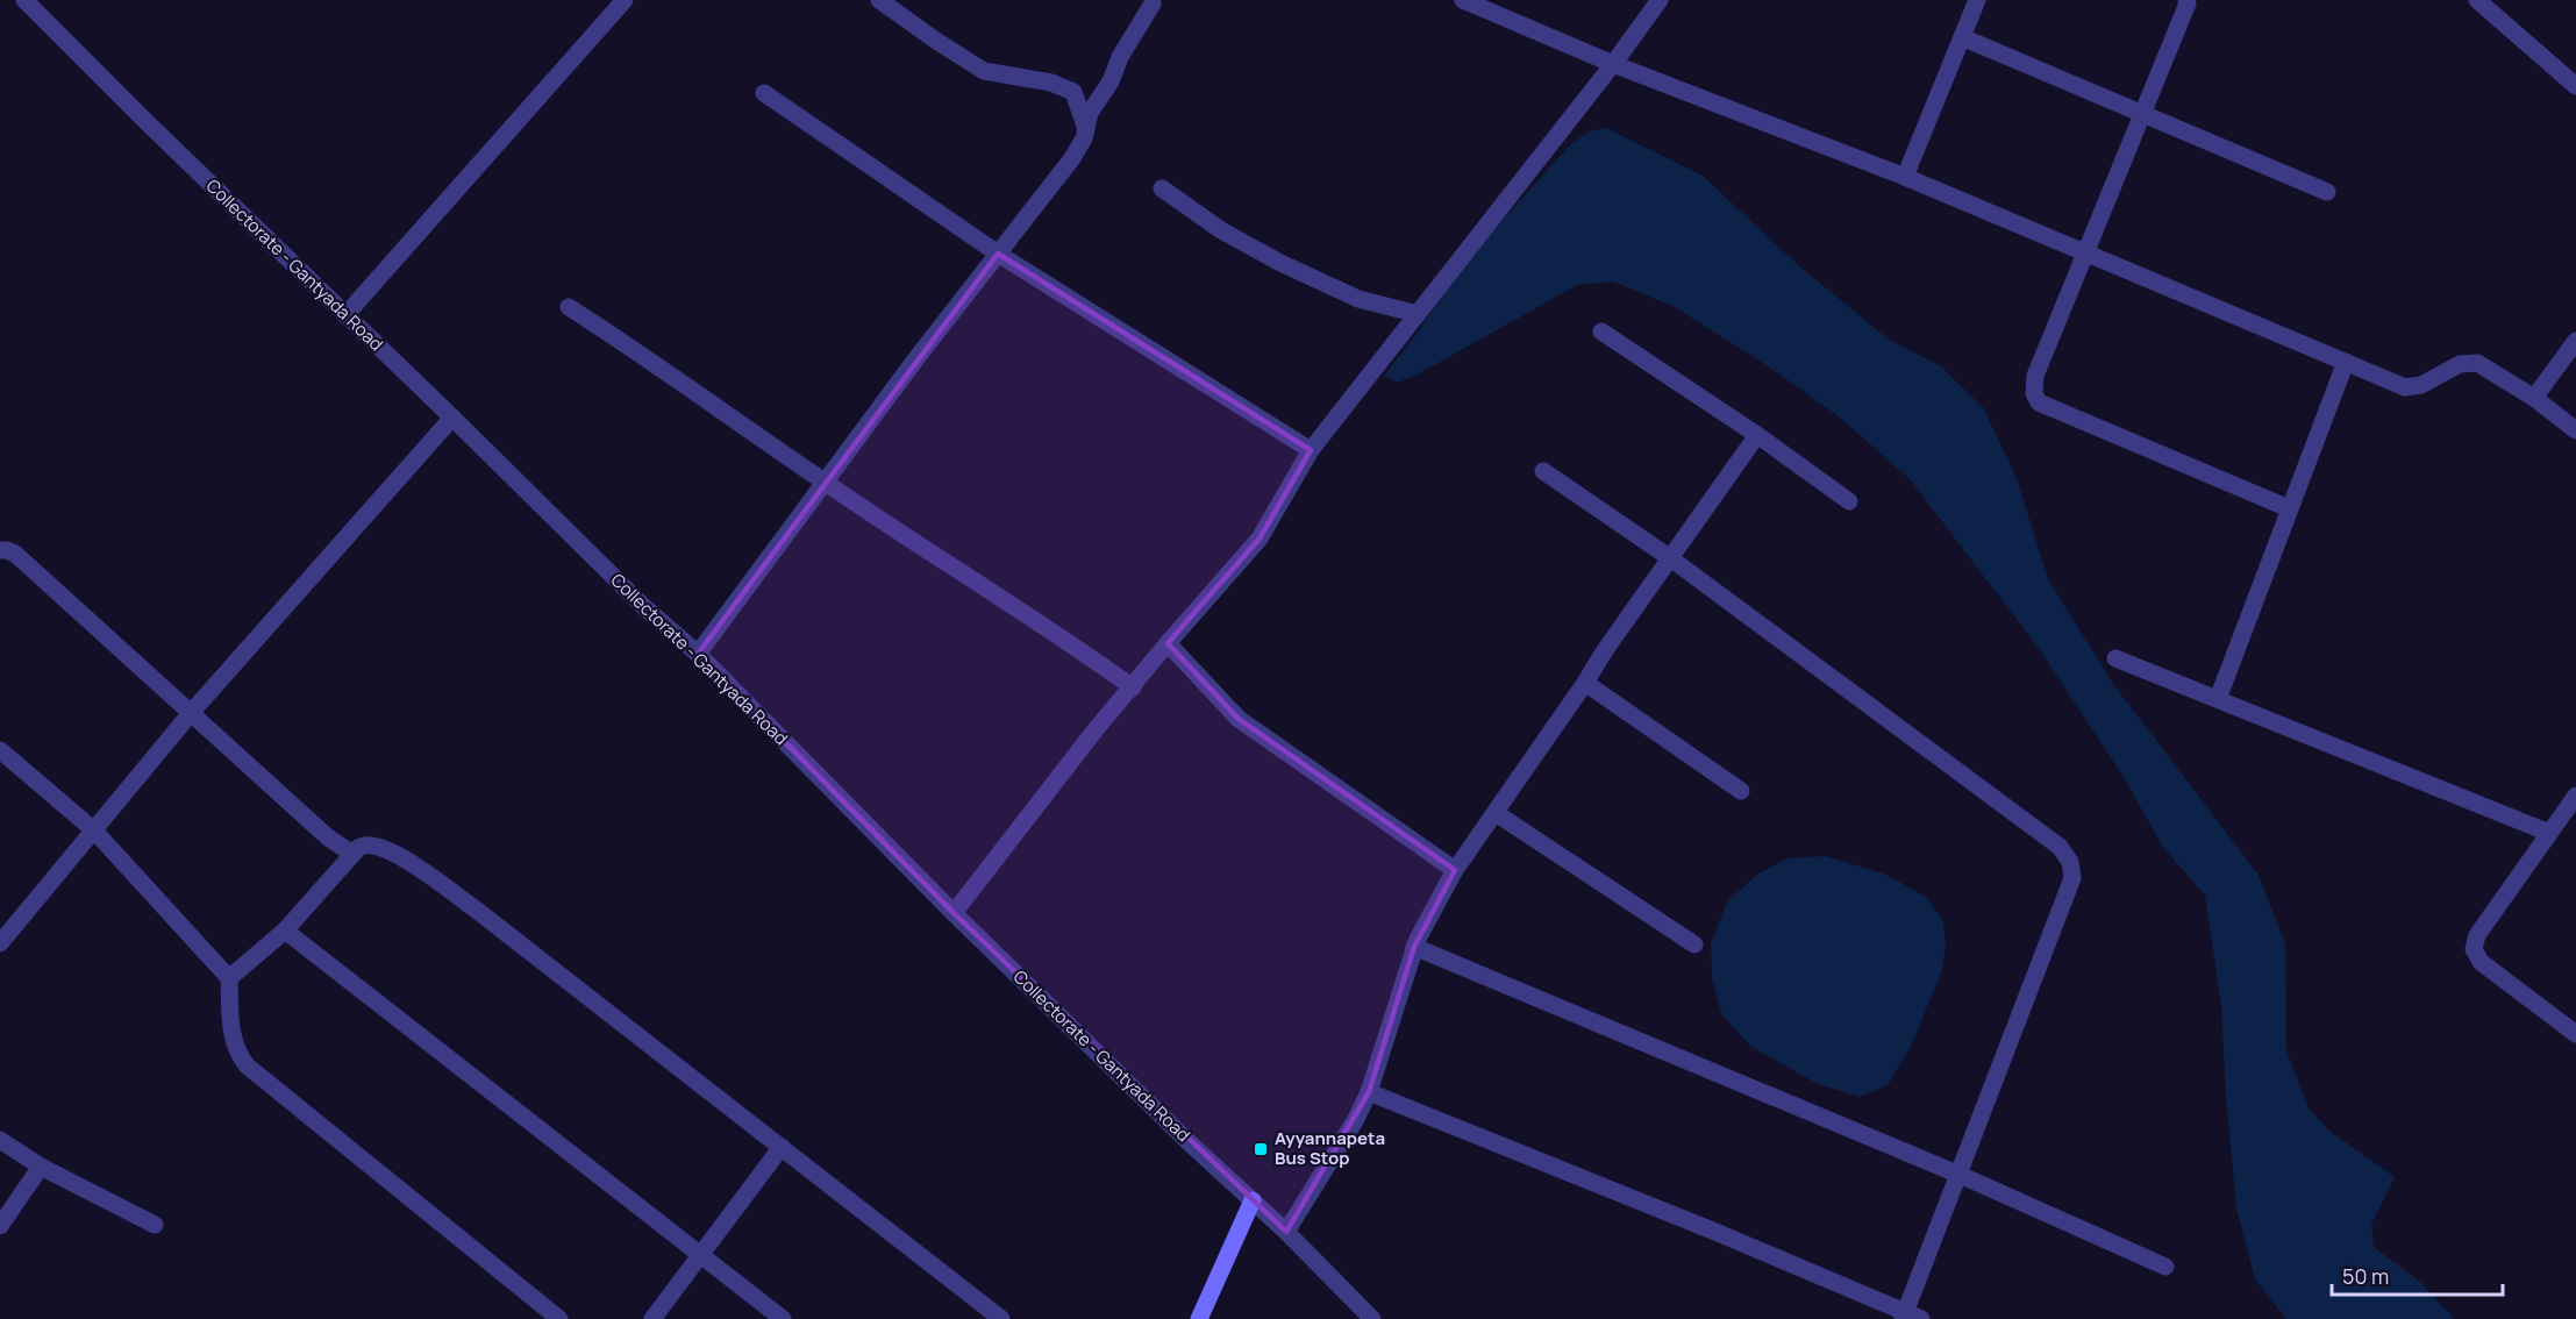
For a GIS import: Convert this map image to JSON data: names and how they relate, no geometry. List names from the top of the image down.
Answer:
{
  "streets": {
    "street": ["Collectorate - Gantyada Road"]
  },
  "places": {
    "transit": ["Ayyannapeta Bus Stop"]
  },
  "scale_bar": "50 m"
}
